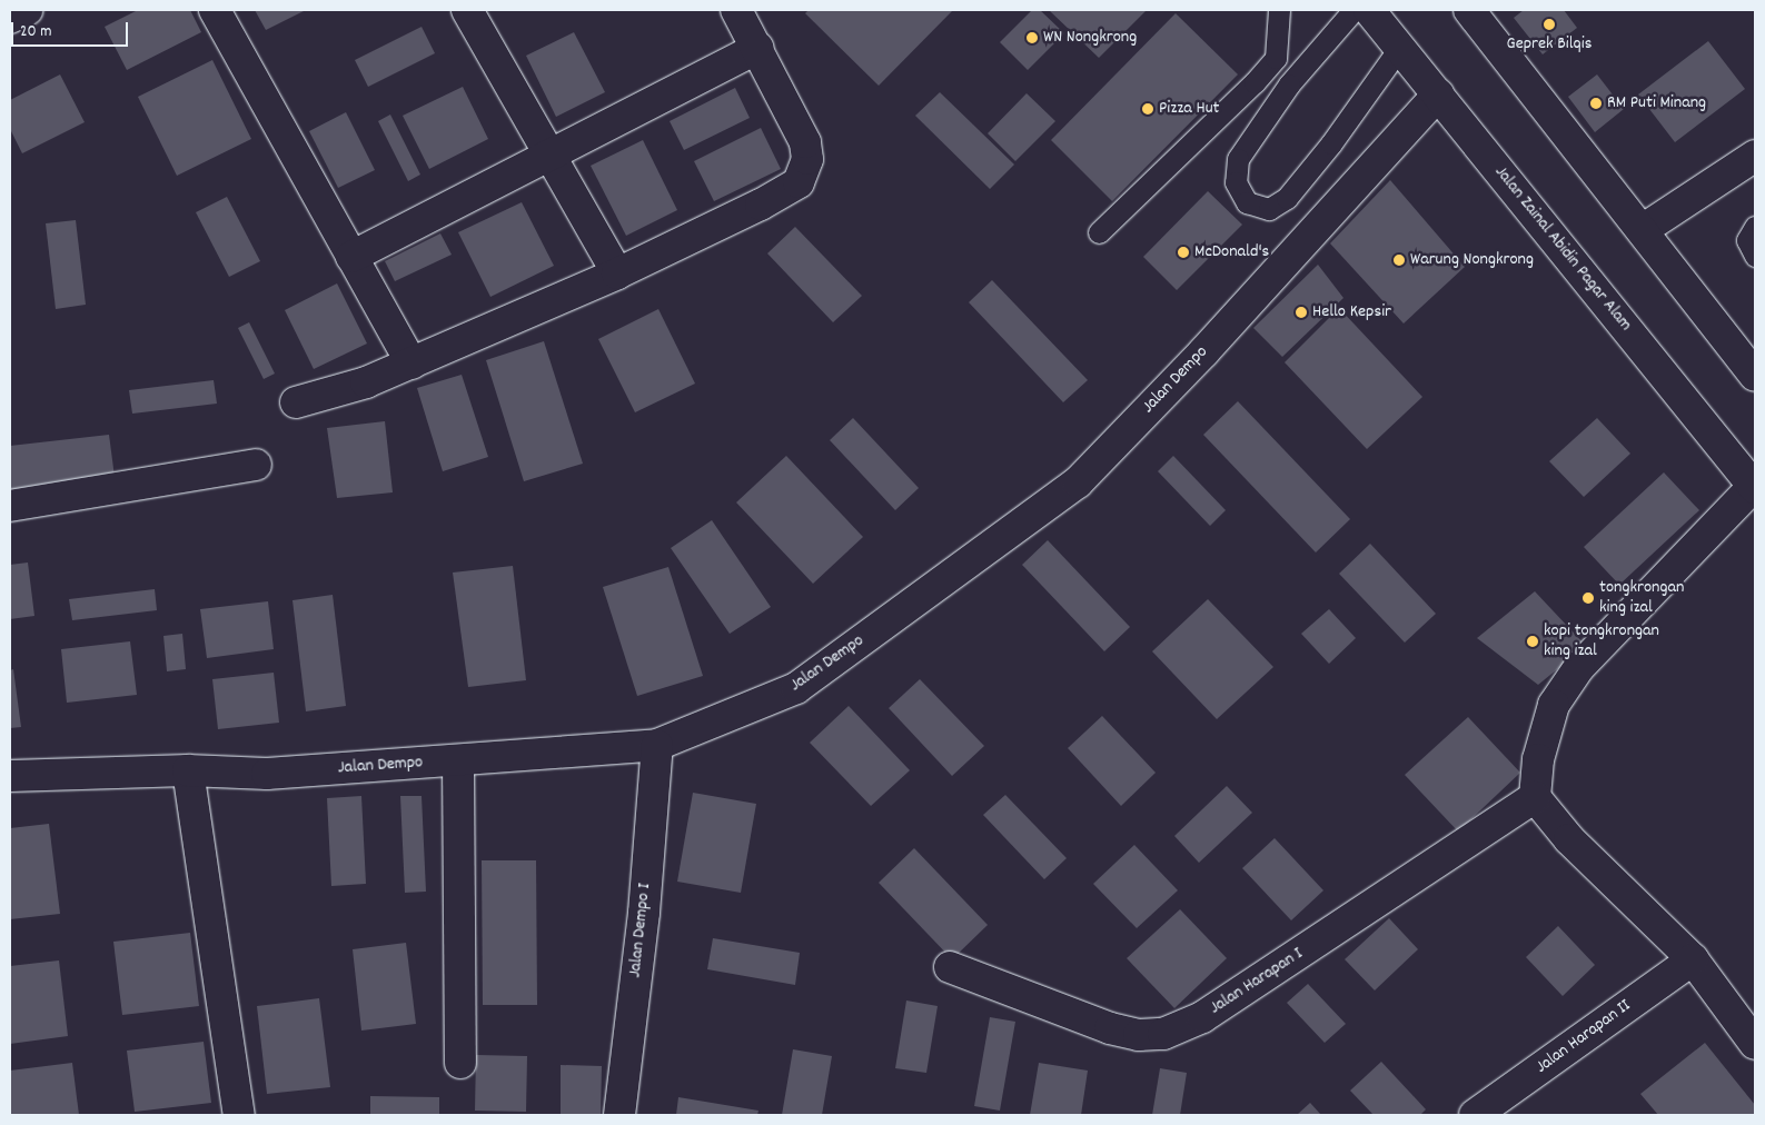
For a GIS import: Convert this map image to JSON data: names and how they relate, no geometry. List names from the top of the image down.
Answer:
{
  "streets": {
    "main road": [
      "Jalan Zainal Abidin Pagar Alam",
      "Jalan Dempo",
      "Jalan Dempo I",
      "Jalan Harapan I",
      "Jalan Harapan II"
    ]
  },
  "crossings": [
    ["Jalan Zainal Abidin Pagar Alam", "Jalan Dempo"],
    ["Jalan Dempo", "Jalan Dempo I"]
  ],
  "places": [
    "Geprek Bilqis",
    "WN Nongkrong",
    "RM Puti Minang",
    "Pizza Hut",
    "McDonald's",
    "Warung Nongkrong",
    "Hello Kepsir",
    "tongkrongan king izal",
    "kopi tongkrongan king izal"
  ],
  "scale_bar": "20 m"
}
